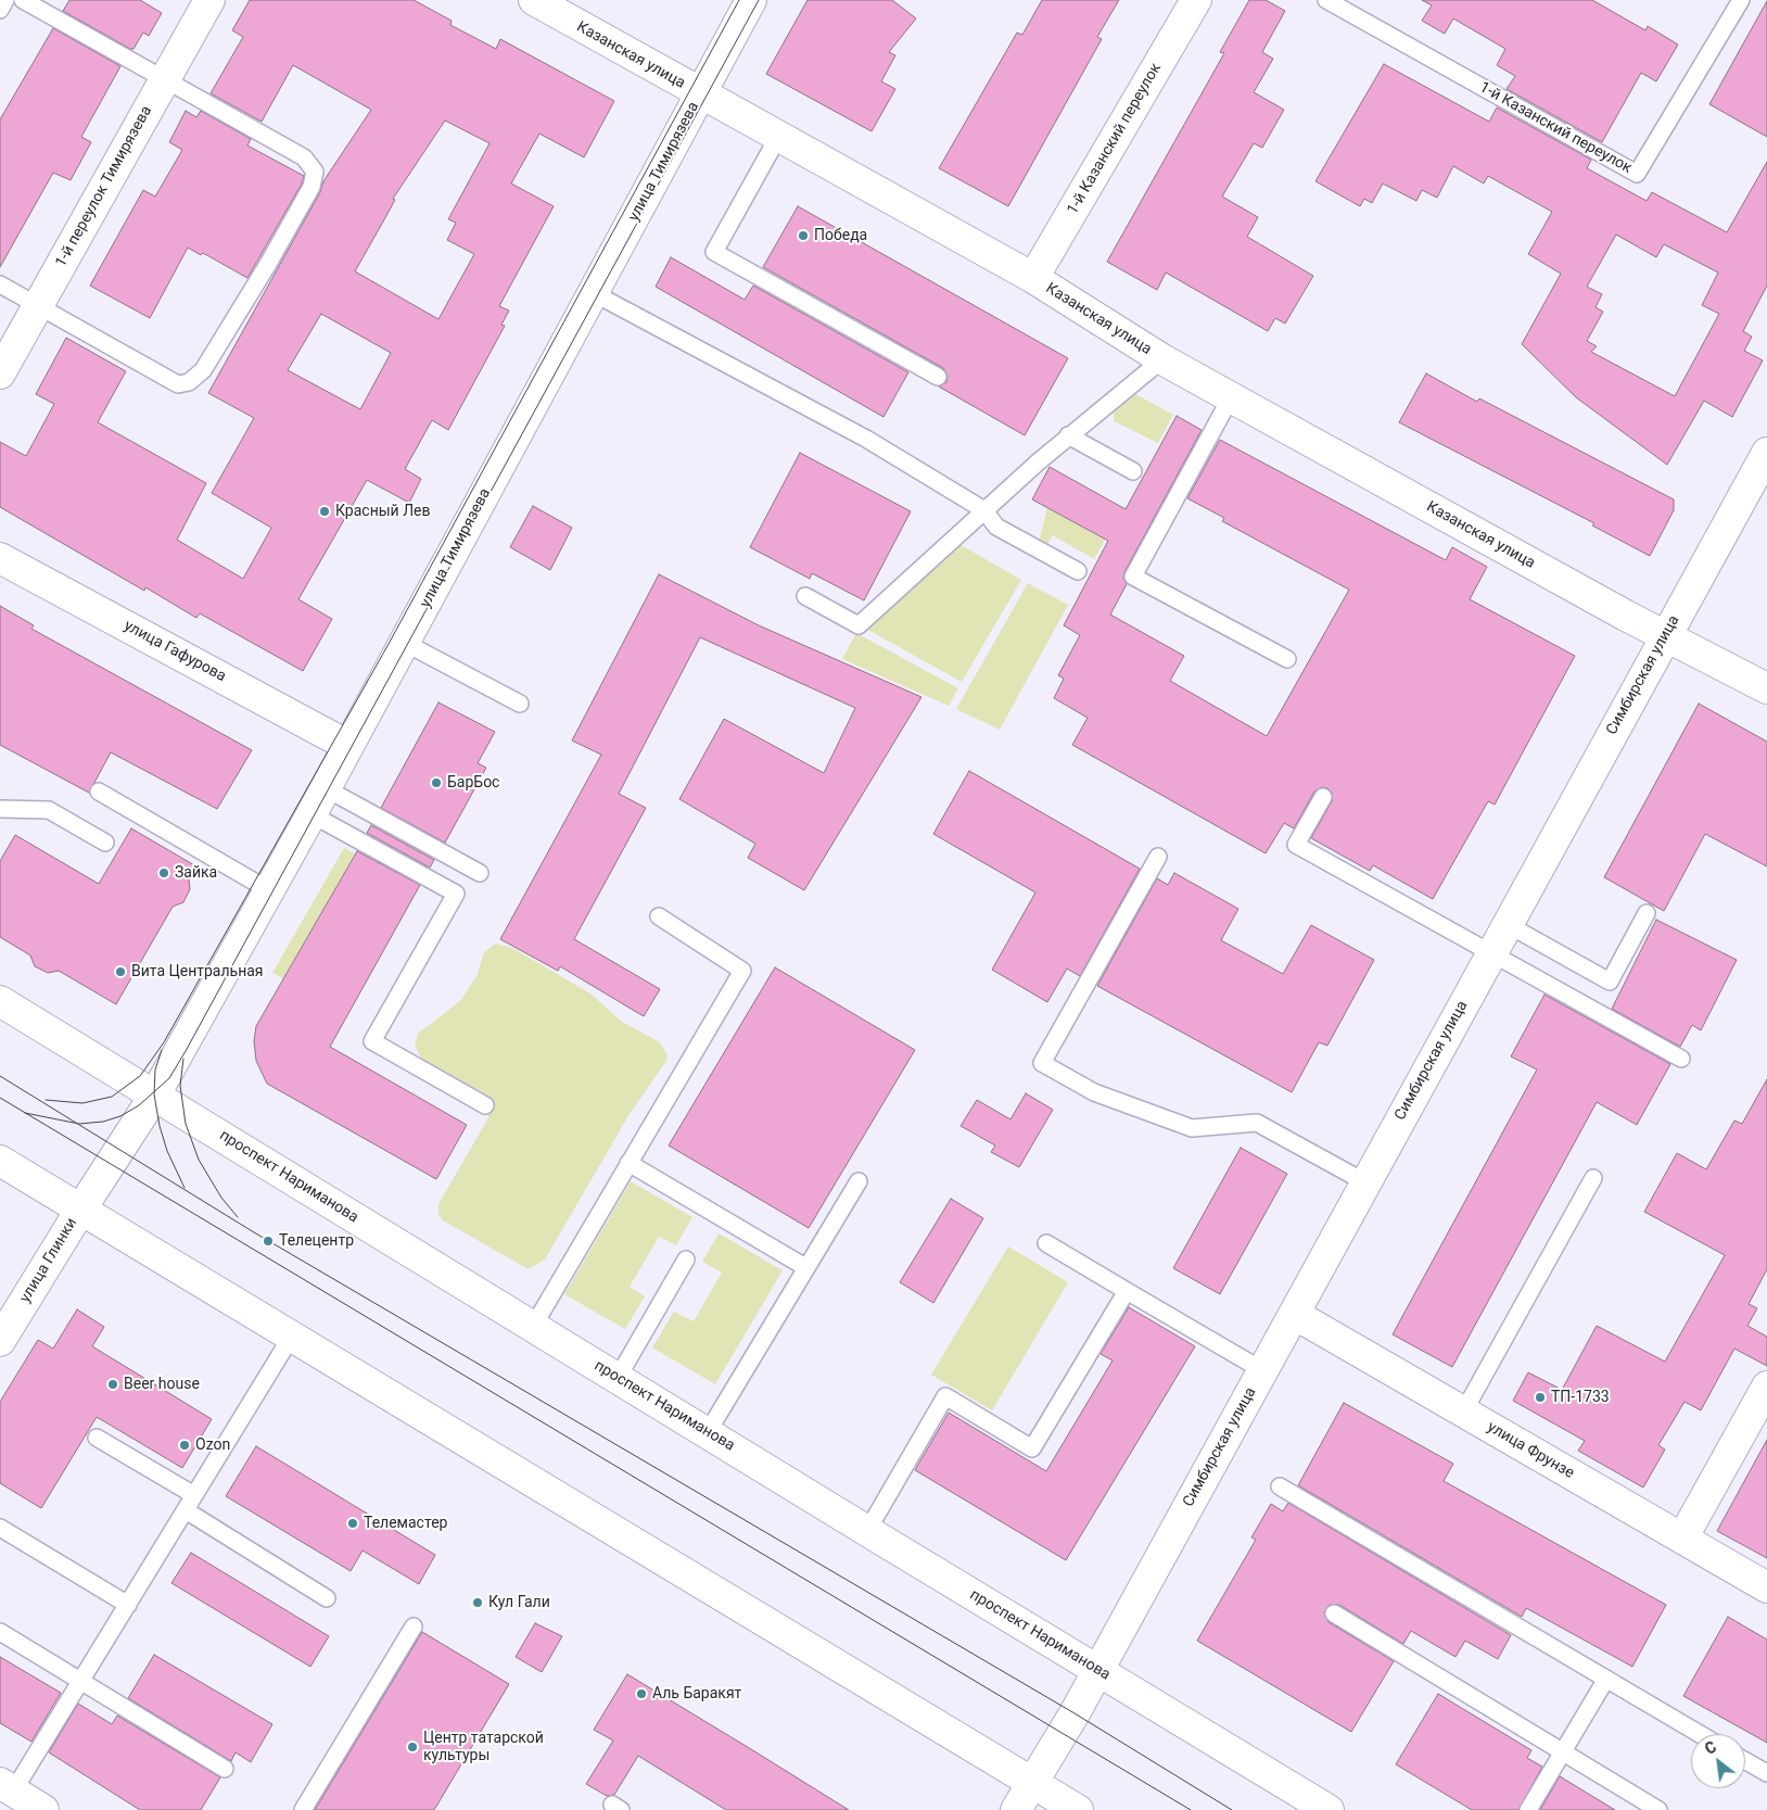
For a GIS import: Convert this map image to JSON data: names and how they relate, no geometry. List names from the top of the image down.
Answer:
{
  "streets": {
    "street": [
      "Казанская улица",
      "1-й Казанский переулок",
      "улица Тимирязева",
      "1-й переулок Тимирязева",
      "улица Гафурова",
      "Симбирская улица",
      "проспект Нариманова",
      "улица Глинки",
      "улица Фрунзе"
    ]
  },
  "crossings": [
    ["Казанская улица", "1-й Казанский переулок"],
    ["Казанская улица", "улица Тимирязева"],
    ["Казанская улица", "Симбирская улица"],
    ["улица Тимирязева", "улица Гафурова"],
    ["улица Тимирязева", "проспект Нариманова"],
    ["улица Тимирязева", "улица Глинки"],
    ["Симбирская улица", "проспект Нариманова"],
    ["Симбирская улица", "улица Фрунзе"],
    ["проспект Нариманова", "улица Глинки"]
  ],
  "places": [
    "Победа",
    "Красный Лев",
    "БарБос",
    "Зайка",
    "Вита Центральная",
    "Телецентр",
    "Beer house",
    "ТП-1733",
    "Ozon",
    "Телемастер",
    "Кул Гали",
    "Аль Баракят",
    "Центр татарской культуры"
  ],
  "north": "top left"
}
